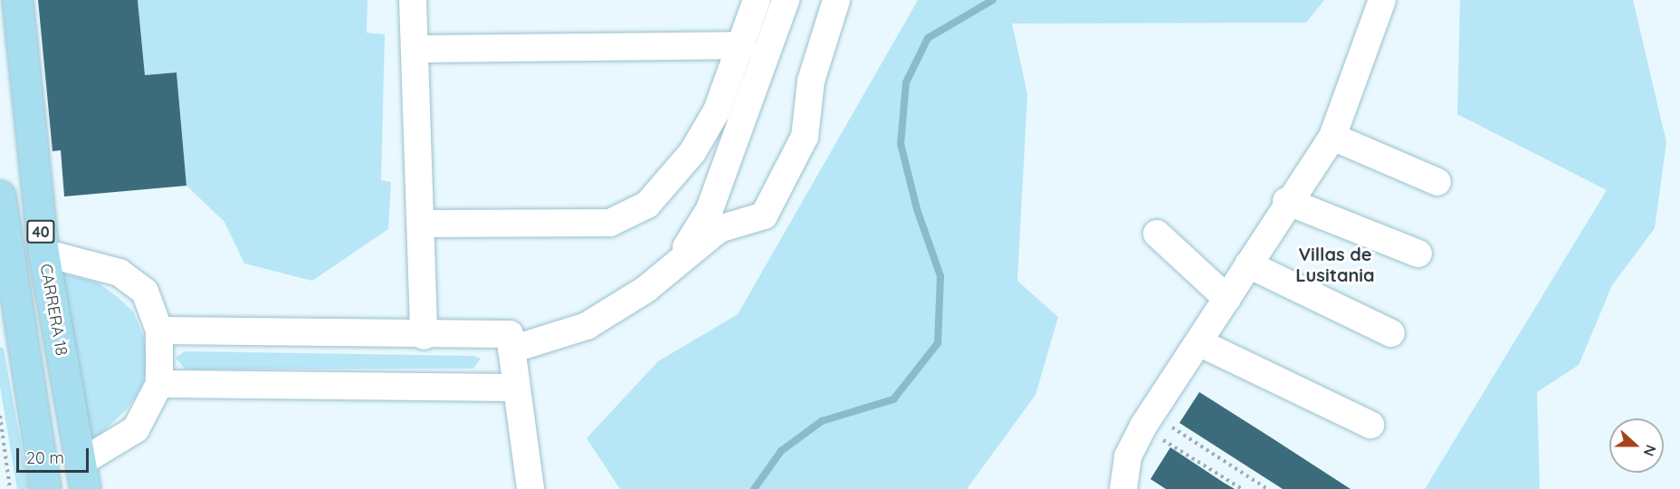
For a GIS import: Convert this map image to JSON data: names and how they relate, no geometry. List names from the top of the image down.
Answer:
{
  "streets": {
    "main road": ["40", "CARRERA 18"]
  },
  "districts": ["Villas de Lusitania"],
  "scale_bar": "20 m",
  "north": "right"
}
